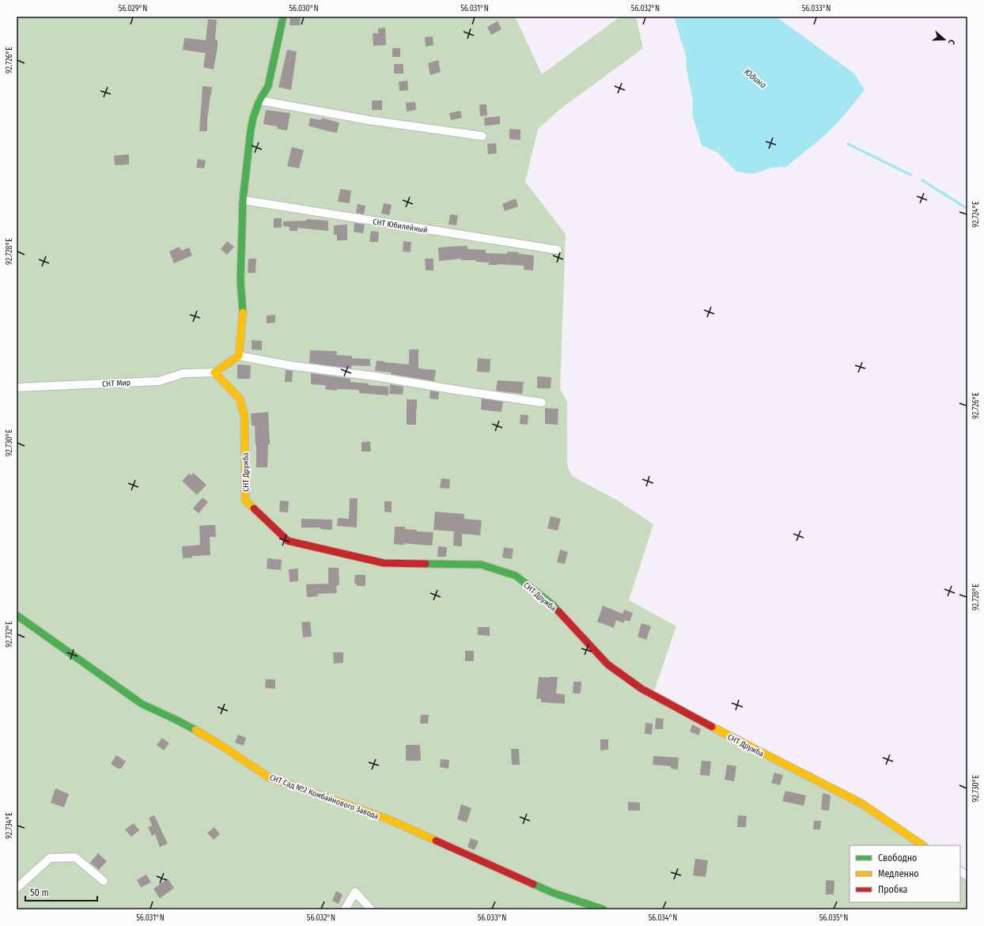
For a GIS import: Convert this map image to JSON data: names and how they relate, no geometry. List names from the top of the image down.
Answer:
{
  "streets": {
    "street": [
      "СНТ Юбилейный",
      "СНТ Мир",
      "СНТ Дружба",
      "СНТ Сад №2 Комбайнового Завода"
    ]
  },
  "crossings": [
    ["СНТ Мир", "СНТ Дружба"]
  ],
  "water": ["Юдина"],
  "legend": ["Свободно", "Медленно", "Пробка"],
  "scale_bar": "50 m",
  "north": "right",
  "coordinates": [
    "56.029°N",
    "56.030°N",
    "56.031°N",
    "56.032°N",
    "56.033°N",
    "92.726°E",
    "92.724°E",
    "92.728°E",
    "92.730°E",
    "92.732°E",
    "92.734°E",
    "56.034°N",
    "56.035°N"
  ]
}
